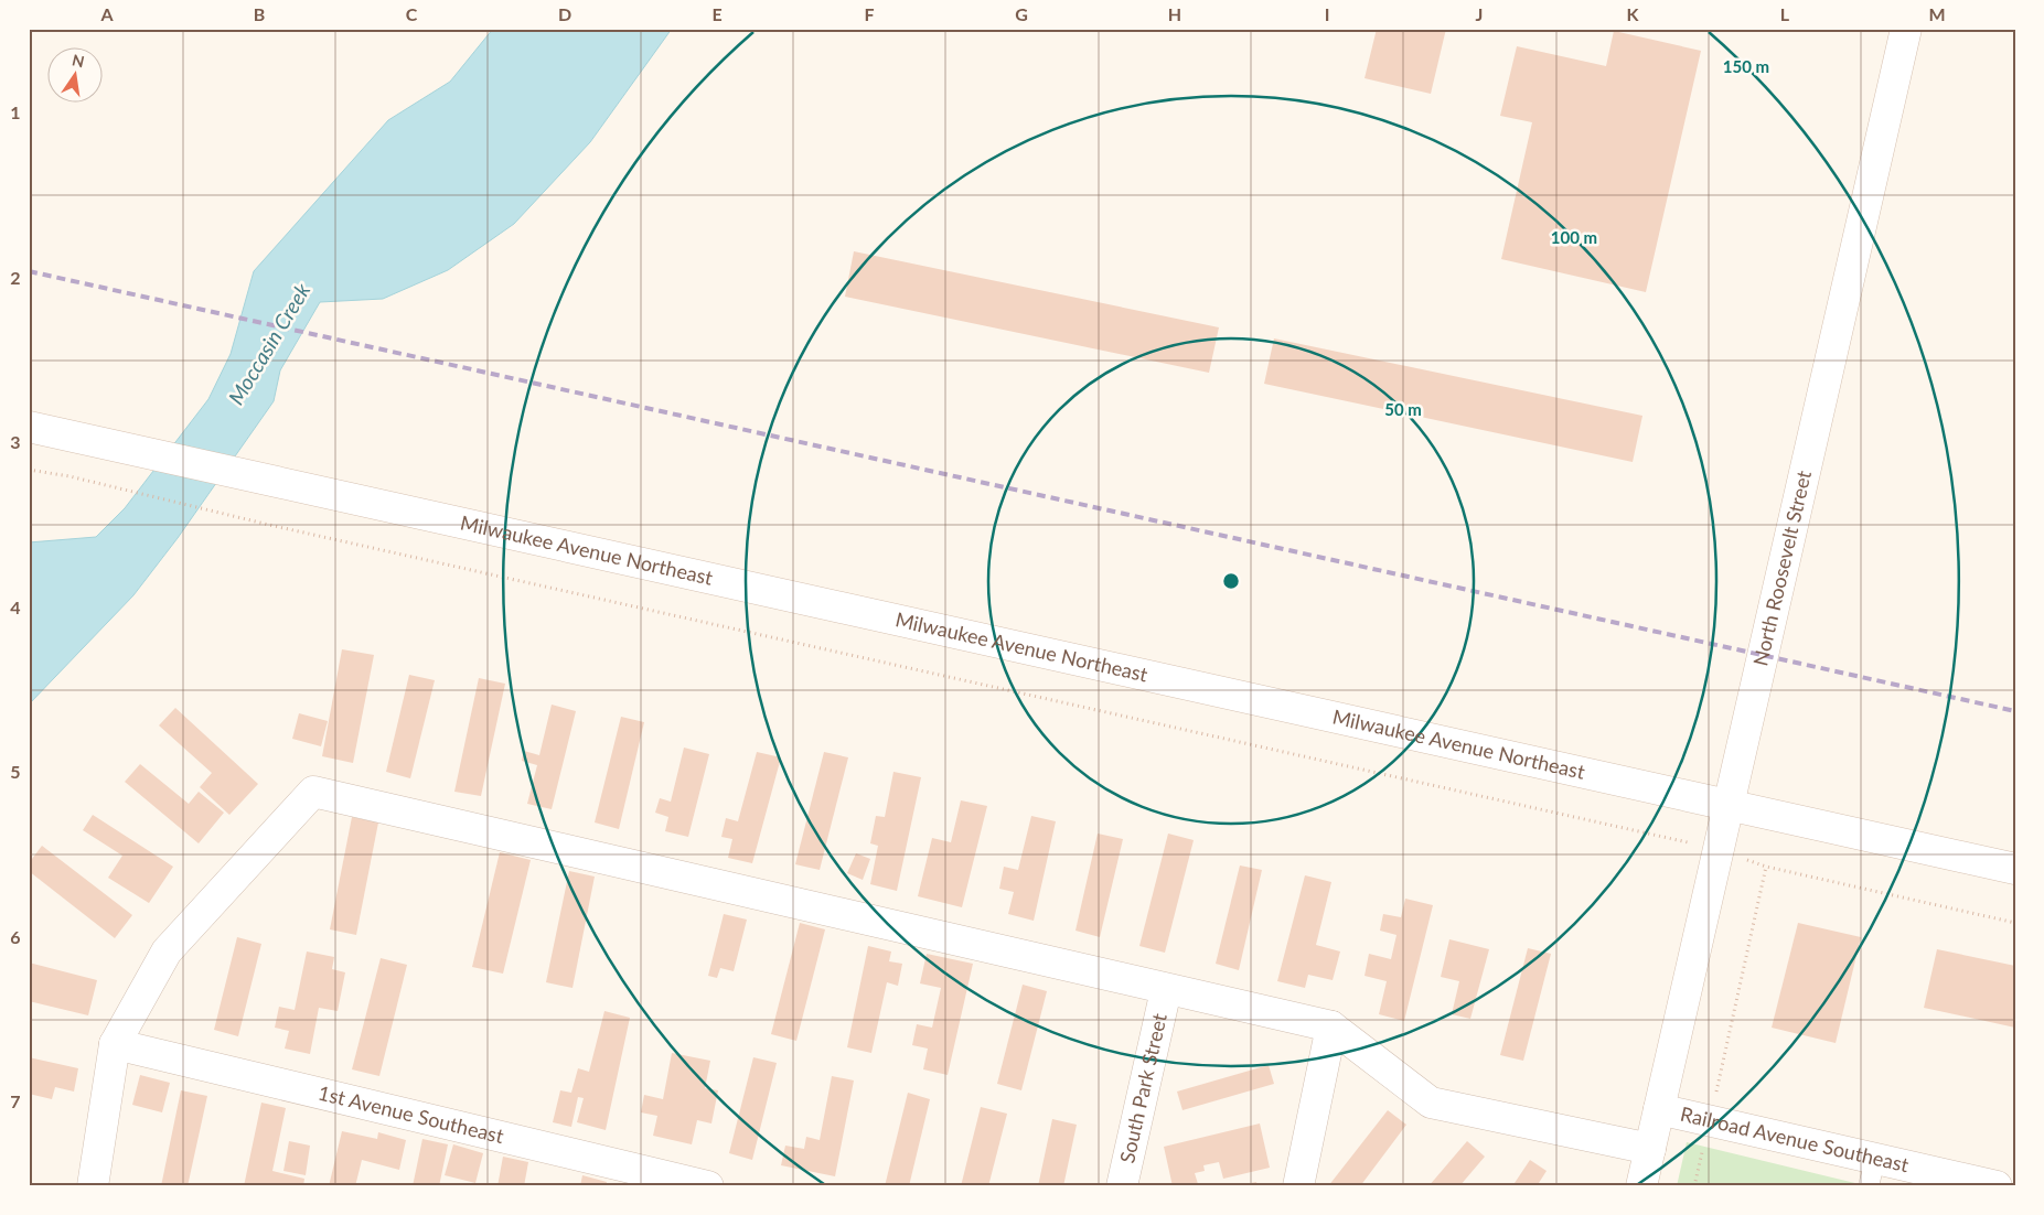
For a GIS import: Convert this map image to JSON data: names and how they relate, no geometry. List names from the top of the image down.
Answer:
{
  "streets": {
    "street": [
      "Milwaukee Avenue Northeast",
      "North Roosevelt Street",
      "South Park Street",
      "1st Avenue Southeast",
      "Railroad Avenue Southeast"
    ]
  },
  "crossings": [
    ["Milwaukee Avenue Northeast", "North Roosevelt Street"],
    ["North Roosevelt Street", "Railroad Avenue Southeast"]
  ],
  "water": ["Moccasin Creek"],
  "north": "top",
  "grid": {
    "columns": [
      "A",
      "B",
      "C",
      "D",
      "E",
      "F",
      "G",
      "H",
      "I",
      "J",
      "K",
      "L",
      "M"
    ],
    "rows": [
      "1",
      "2",
      "3",
      "4",
      "5",
      "6",
      "7"
    ]
  },
  "rings": ["150 m", "100 m", "50 m"]
}
